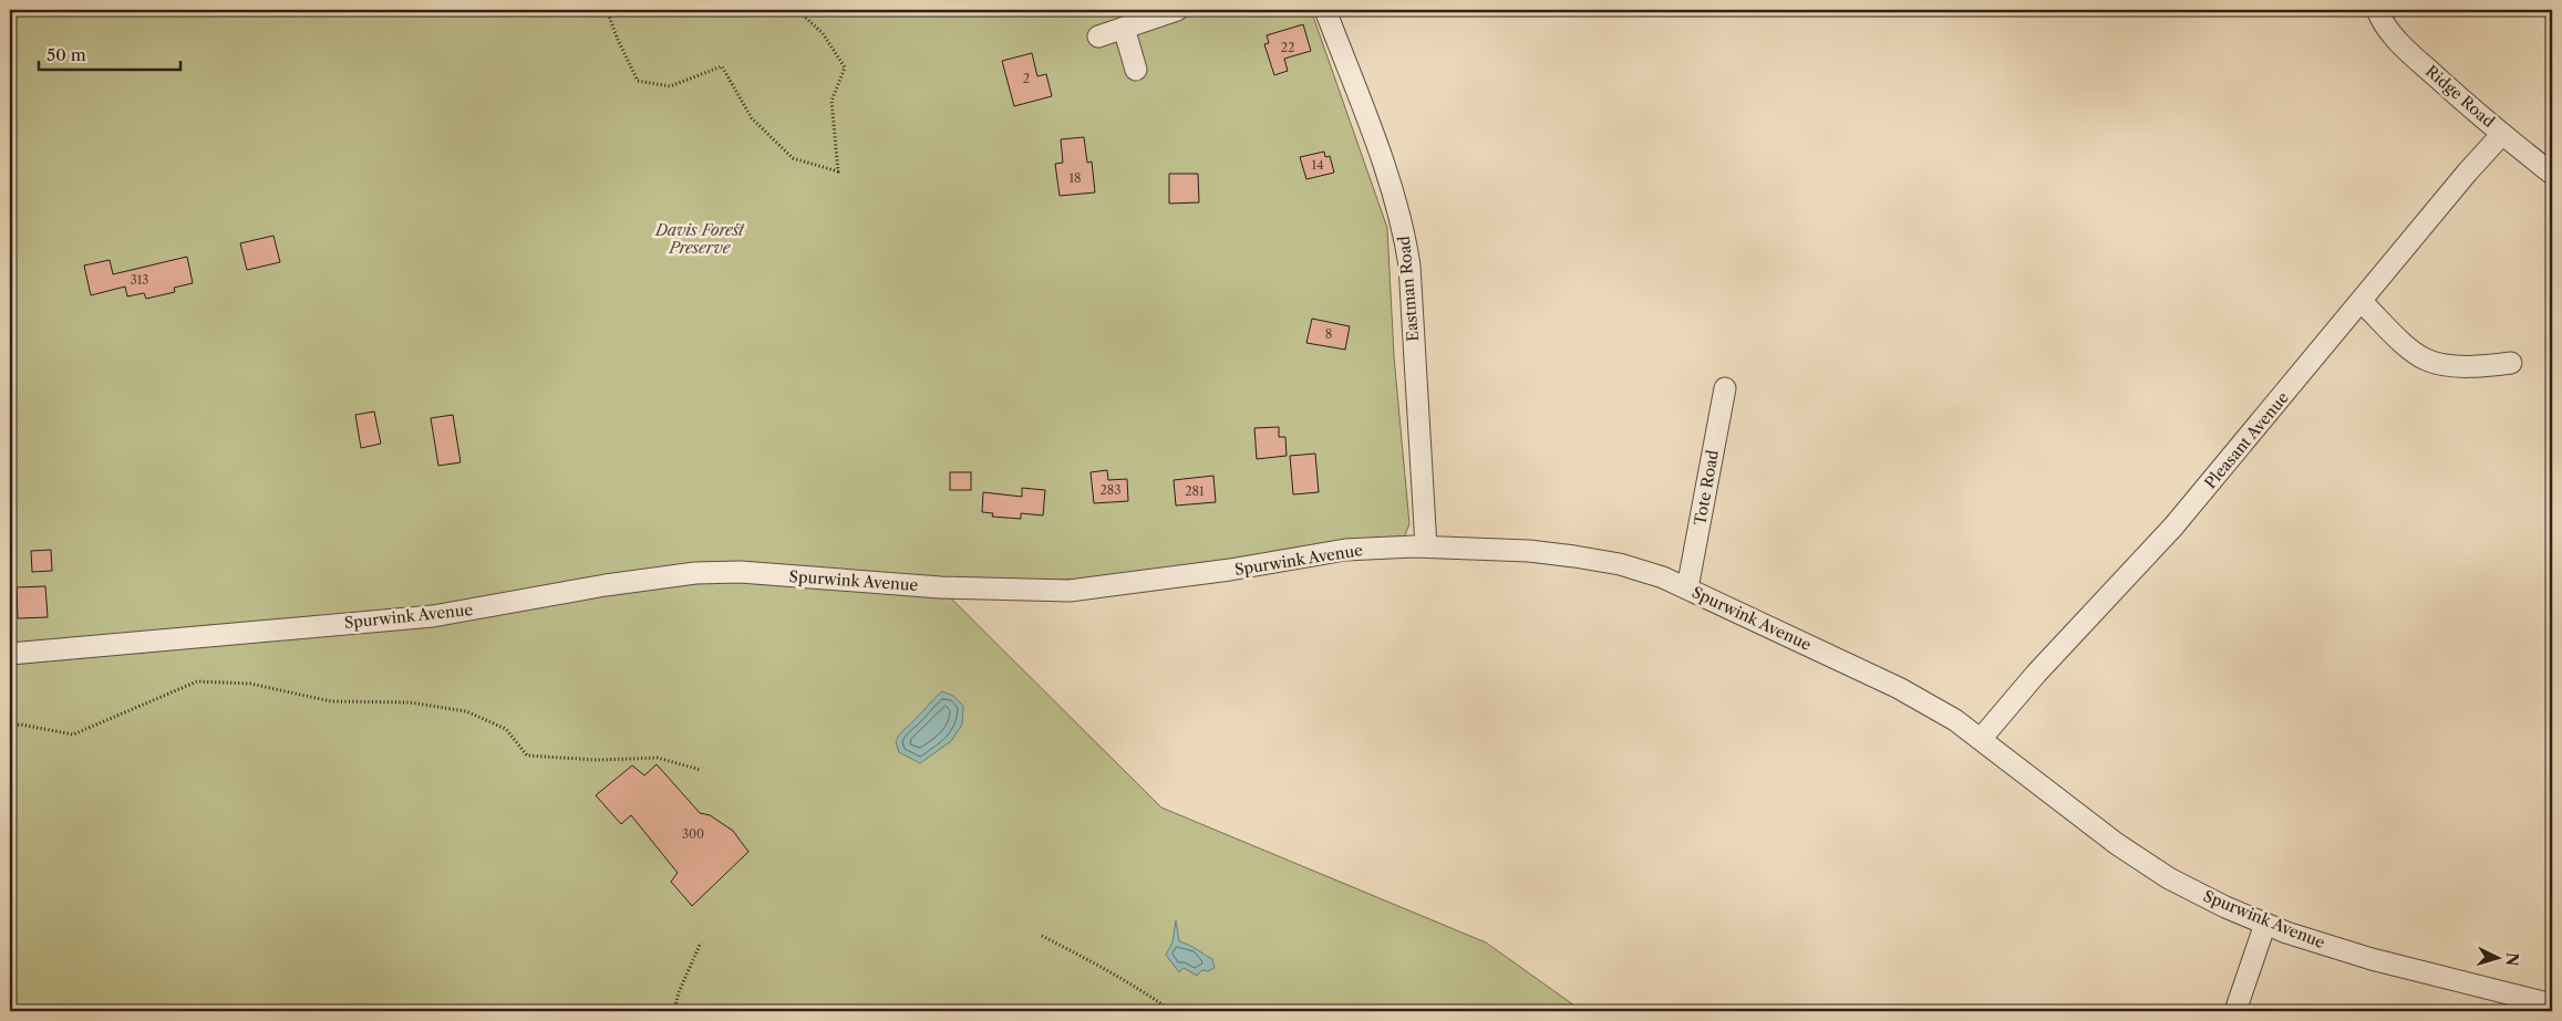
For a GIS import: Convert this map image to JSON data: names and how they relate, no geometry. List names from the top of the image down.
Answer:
{
  "streets": {
    "street": [
      "Ridge Road",
      "Eastman Road",
      "Pleasant Avenue",
      "Tote Road",
      "Spurwink Avenue"
    ]
  },
  "crossings": [
    ["Ridge Road", "Pleasant Avenue"],
    ["Eastman Road", "Spurwink Avenue"],
    ["Pleasant Avenue", "Spurwink Avenue"],
    ["Tote Road", "Spurwink Avenue"]
  ],
  "parks": ["Davis Forest Preserve"],
  "house_numbers": [
    "22",
    "2",
    "14",
    "18",
    "313",
    "8",
    "283",
    "281",
    "300"
  ],
  "scale_bar": "50 m",
  "north": "right"
}
